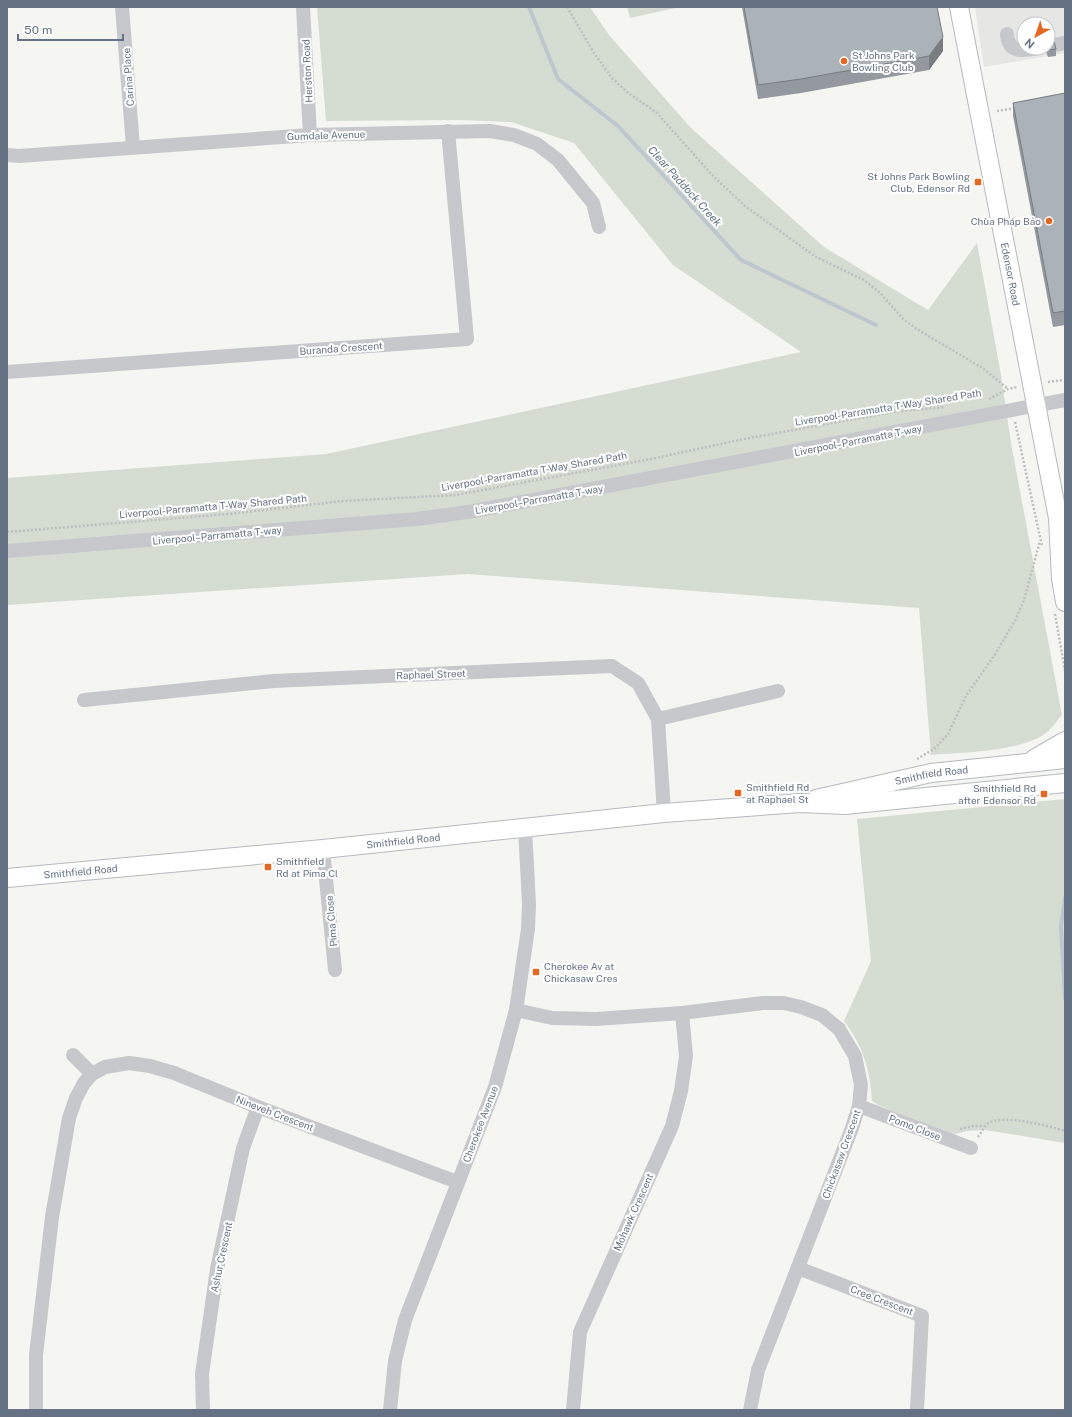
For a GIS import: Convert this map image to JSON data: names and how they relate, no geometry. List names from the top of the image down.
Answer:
{
  "streets": {
    "main road": ["Edensor Road", "Smithfield Road"],
    "street": [
      "Herston Road",
      "Carina Place",
      "Gumdale Avenue",
      "Buranda Crescent",
      "Liverpool–Parramatta T-way",
      "Raphael Street",
      "Pima Close",
      "Nineveh Crescent",
      "Cherokee Avenue",
      "Pomo Close",
      "Chickasaw Crescent",
      "Mohawk Crescent",
      "Ashur Crescent",
      "Cree Crescent"
    ],
    "path": ["Liverpool-Parramatta T-Way Shared Path"]
  },
  "crossings": [
    ["Herston Road", "Gumdale Avenue"],
    ["Carina Place", "Gumdale Avenue"],
    ["Gumdale Avenue", "Buranda Crescent"],
    ["Edensor Road", "Liverpool–Parramatta T-way"],
    ["Raphael Street", "Smithfield Road"],
    ["Smithfield Road", "Pima Close"],
    ["Smithfield Road", "Cherokee Avenue"],
    ["Nineveh Crescent", "Cherokee Avenue"],
    ["Nineveh Crescent", "Ashur Crescent"],
    ["Cherokee Avenue", "Chickasaw Crescent"],
    ["Pomo Close", "Chickasaw Crescent"],
    ["Chickasaw Crescent", "Mohawk Crescent"],
    ["Chickasaw Crescent", "Cree Crescent"]
  ],
  "water": ["Clear Paddock Creek"],
  "places": {
    "other": ["St Johns Park Bowling Club", "Chùa Pháp Bảo"],
    "transit": [
      "St Johns Park Bowling Club, Edensor Rd",
      "Smithfield Rd at Raphael St",
      "Smithfield Rd after Edensor Rd",
      "Smithfield Rd at Pima Cl",
      "Cherokee Av at Chickasaw Cres"
    ]
  },
  "scale_bar": "50 m",
  "north": "bottom left"
}
